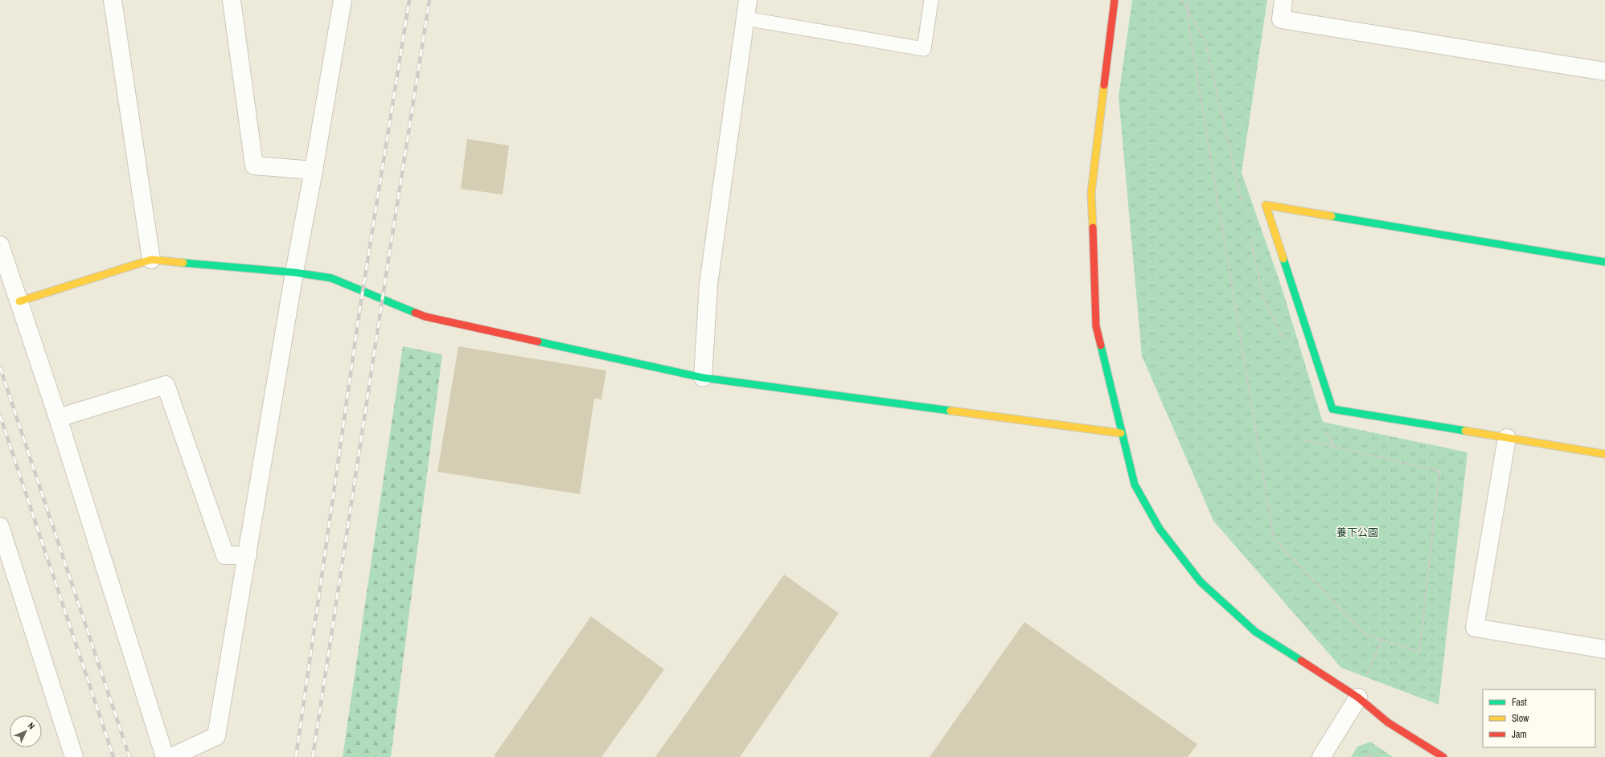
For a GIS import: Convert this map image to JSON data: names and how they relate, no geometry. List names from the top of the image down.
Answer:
{
  "parks": ["養下公園"],
  "legend": ["Fast", "Slow", "Jam"],
  "north": "top right"
}
